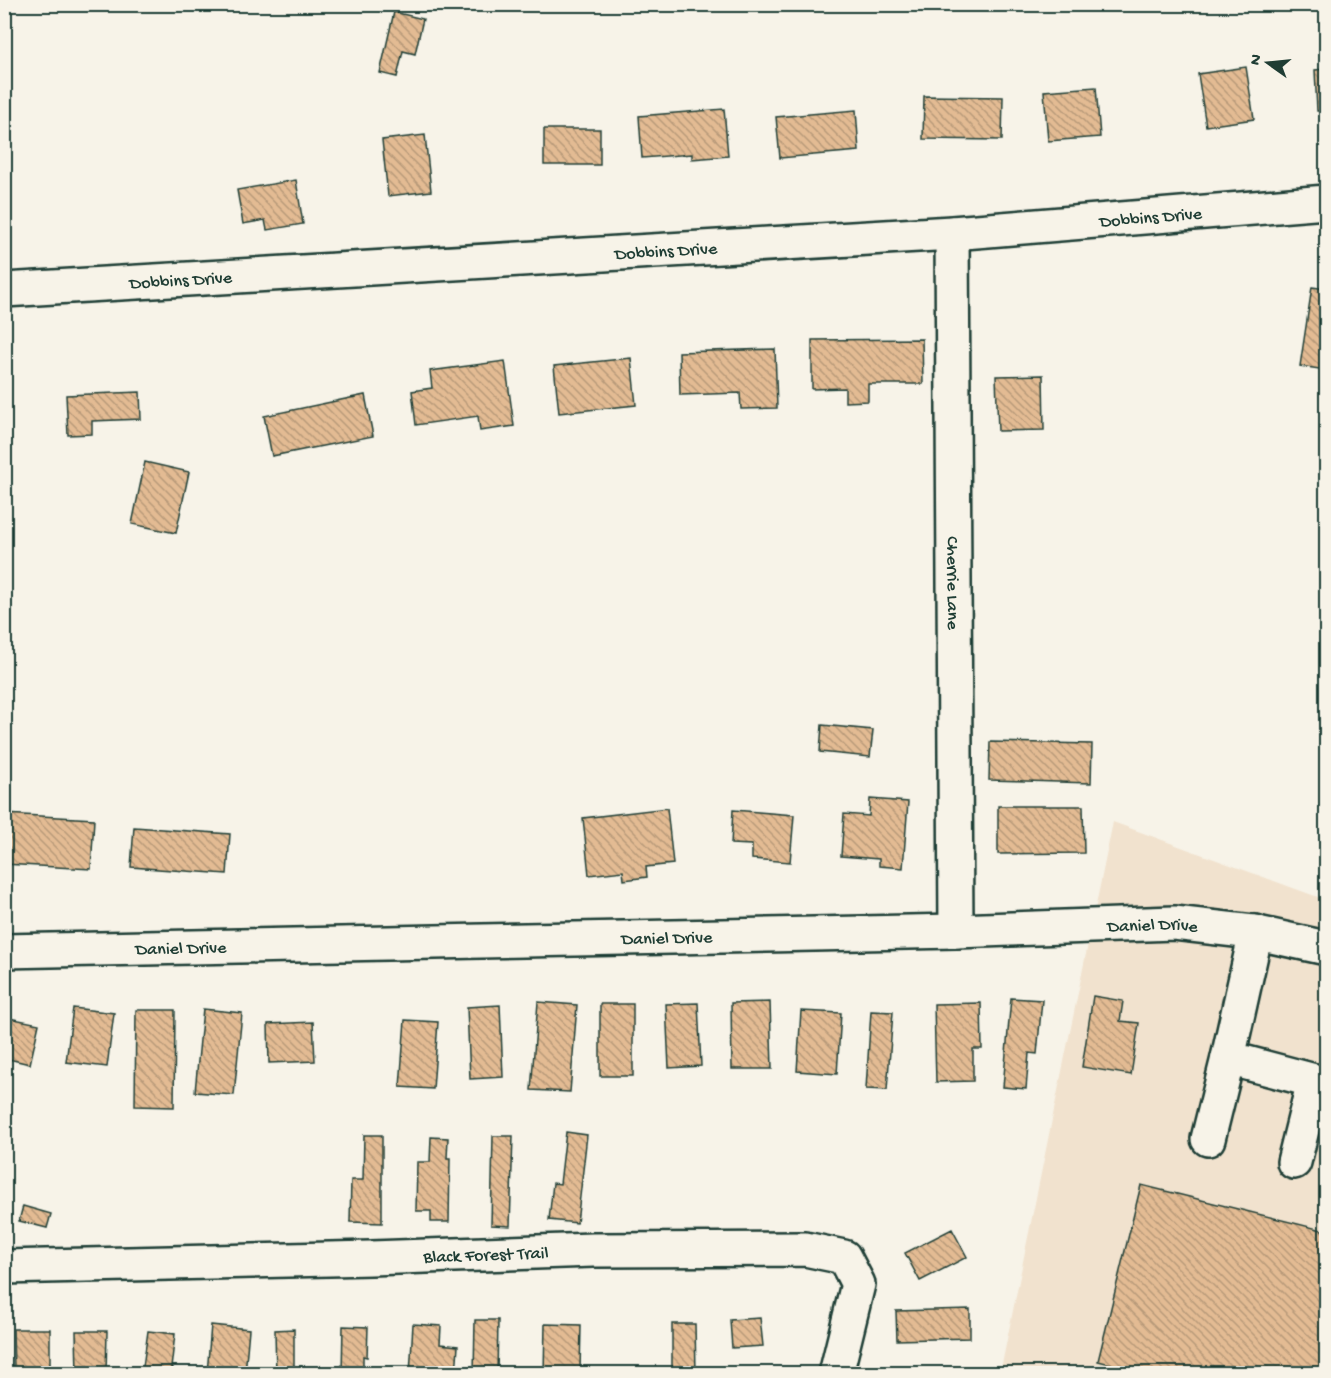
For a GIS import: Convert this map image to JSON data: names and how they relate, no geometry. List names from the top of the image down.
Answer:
{
  "streets": {
    "street": [
      "Dobbins Drive",
      "Cherrie Lane",
      "Daniel Drive",
      "Black Forest Trail"
    ]
  },
  "crossings": [
    ["Dobbins Drive", "Cherrie Lane"],
    ["Cherrie Lane", "Daniel Drive"]
  ],
  "north": "left"
}
